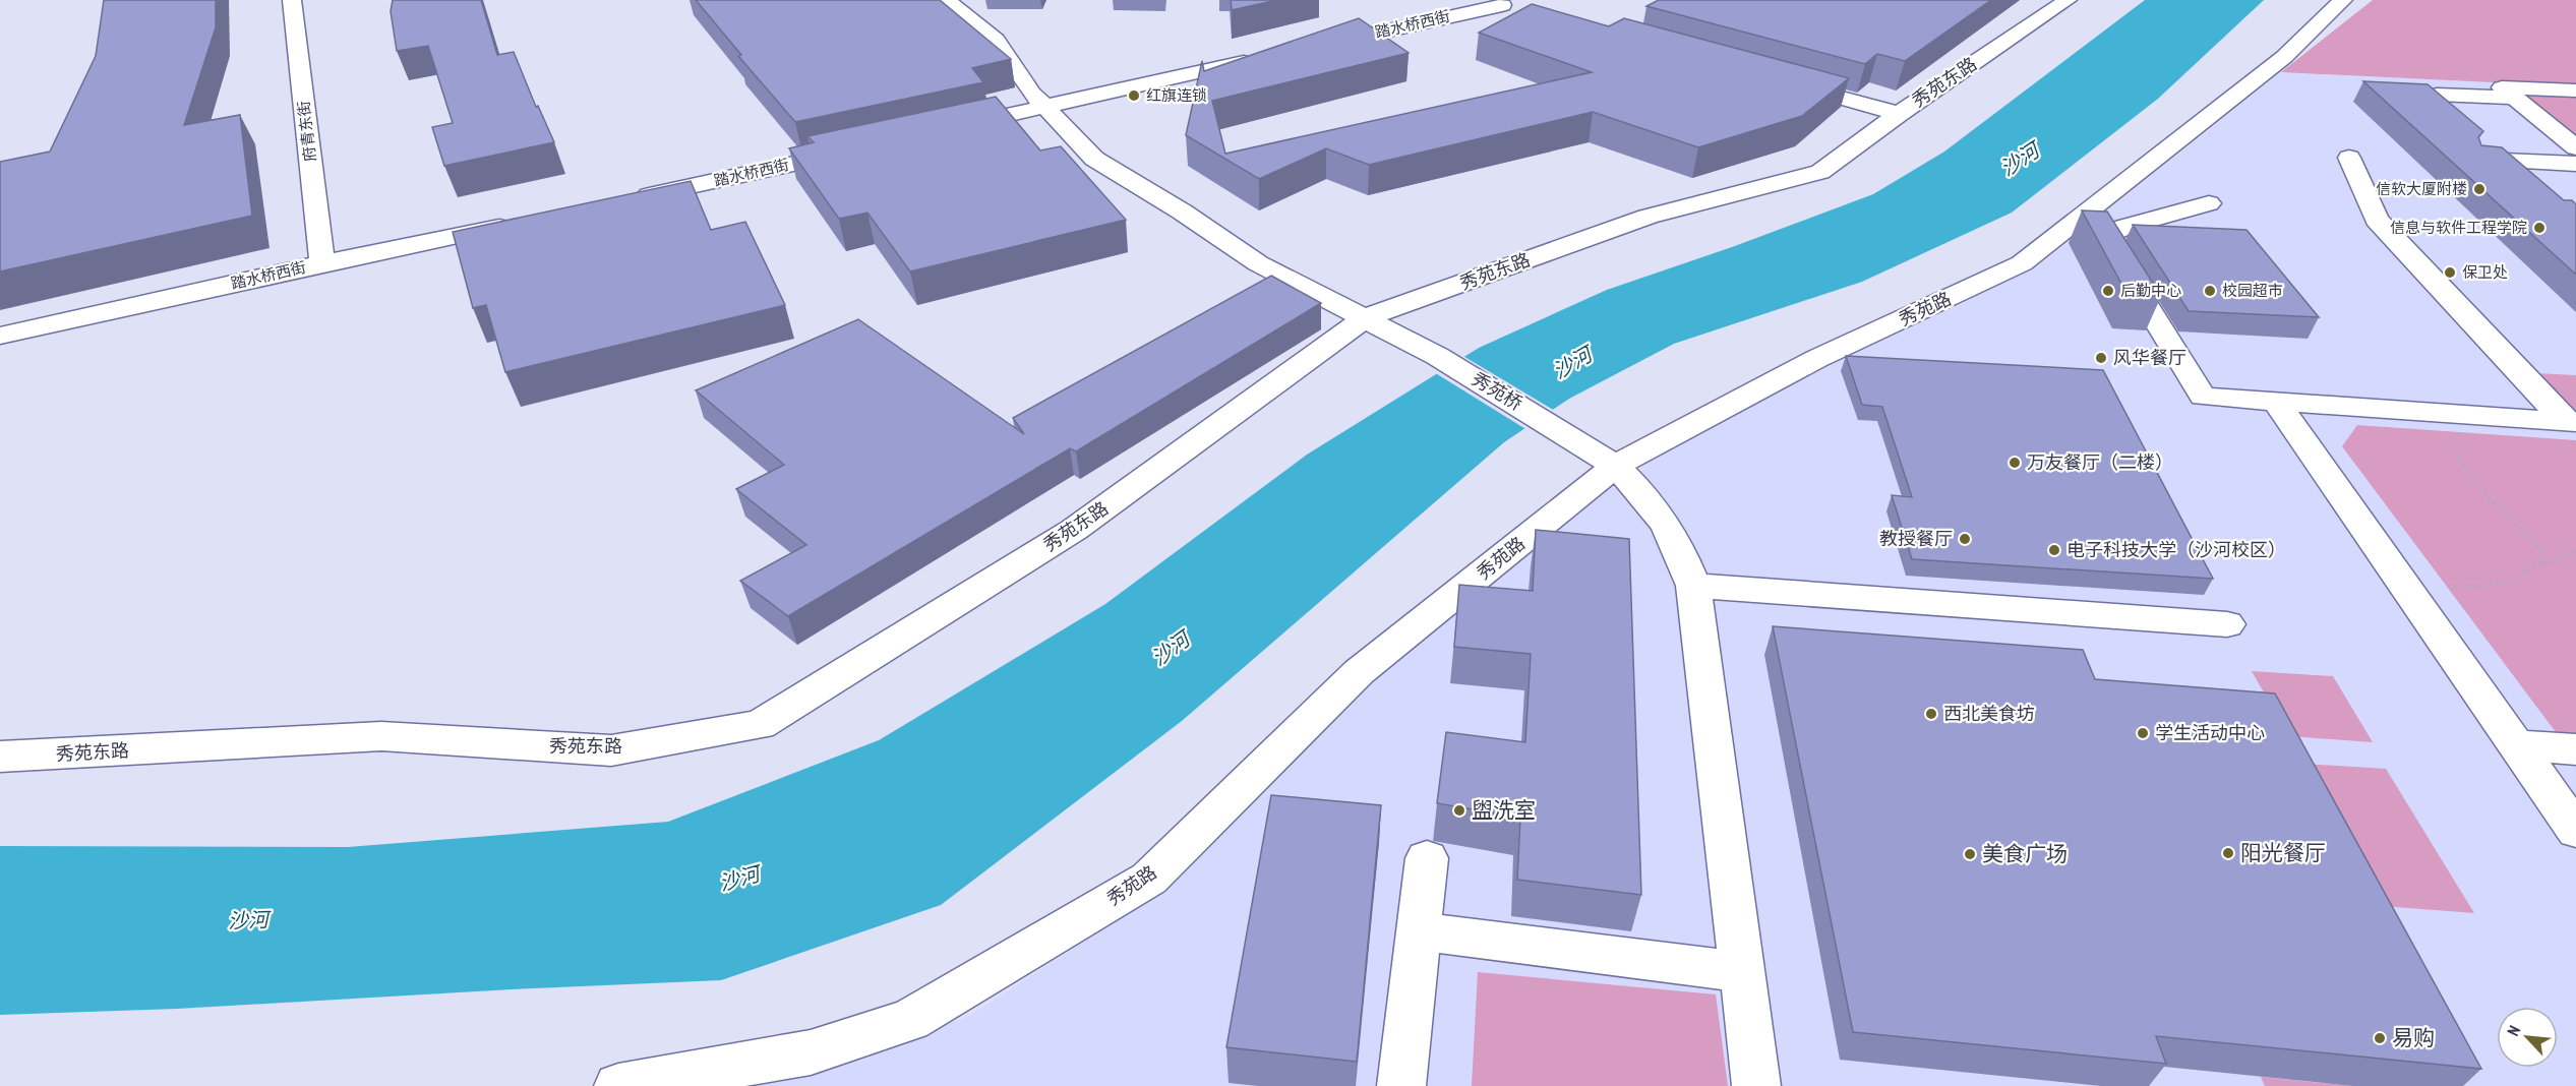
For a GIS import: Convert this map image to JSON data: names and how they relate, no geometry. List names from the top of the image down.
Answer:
{
  "streets": {
    "street": [
      "踏水桥西街",
      "秀苑东路",
      "府青东街",
      "秀苑路",
      "秀苑桥"
    ]
  },
  "crossings": [
    ["踏水桥西街", "府青东街"],
    ["秀苑东路", "秀苑桥"],
    ["秀苑路", "秀苑桥"]
  ],
  "water": ["沙河"],
  "places": [
    "红旗连锁",
    "信软大厦附楼",
    "信息与软件工程学院",
    "保卫处",
    "后勤中心",
    "校园超市",
    "风华餐厅",
    "万友餐厅（二楼）",
    "教授餐厅",
    "电子科技大学（沙河校区）",
    "西北美食坊",
    "学生活动中心",
    "盥洗室",
    "阳光餐厅",
    "美食广场",
    "易购"
  ],
  "north": "top left"
}
